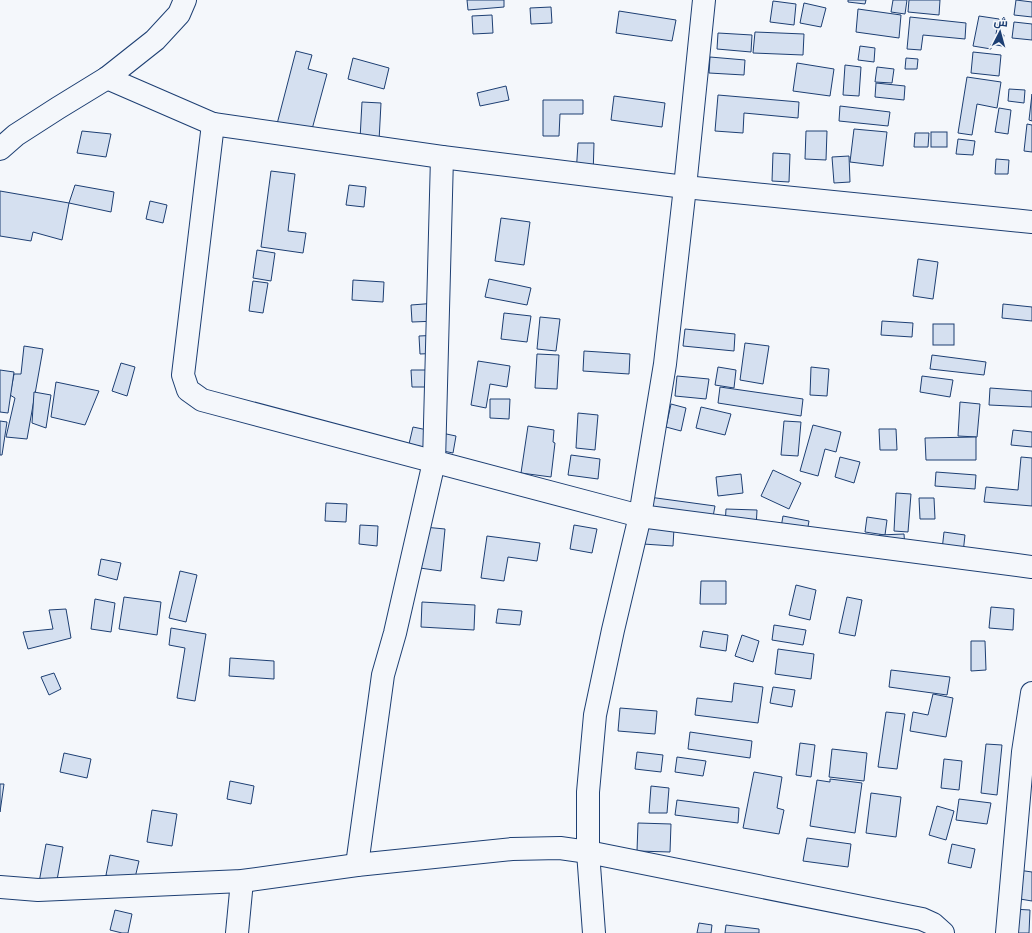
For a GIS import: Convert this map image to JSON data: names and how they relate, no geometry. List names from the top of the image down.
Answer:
{
  "north": "top"
}
